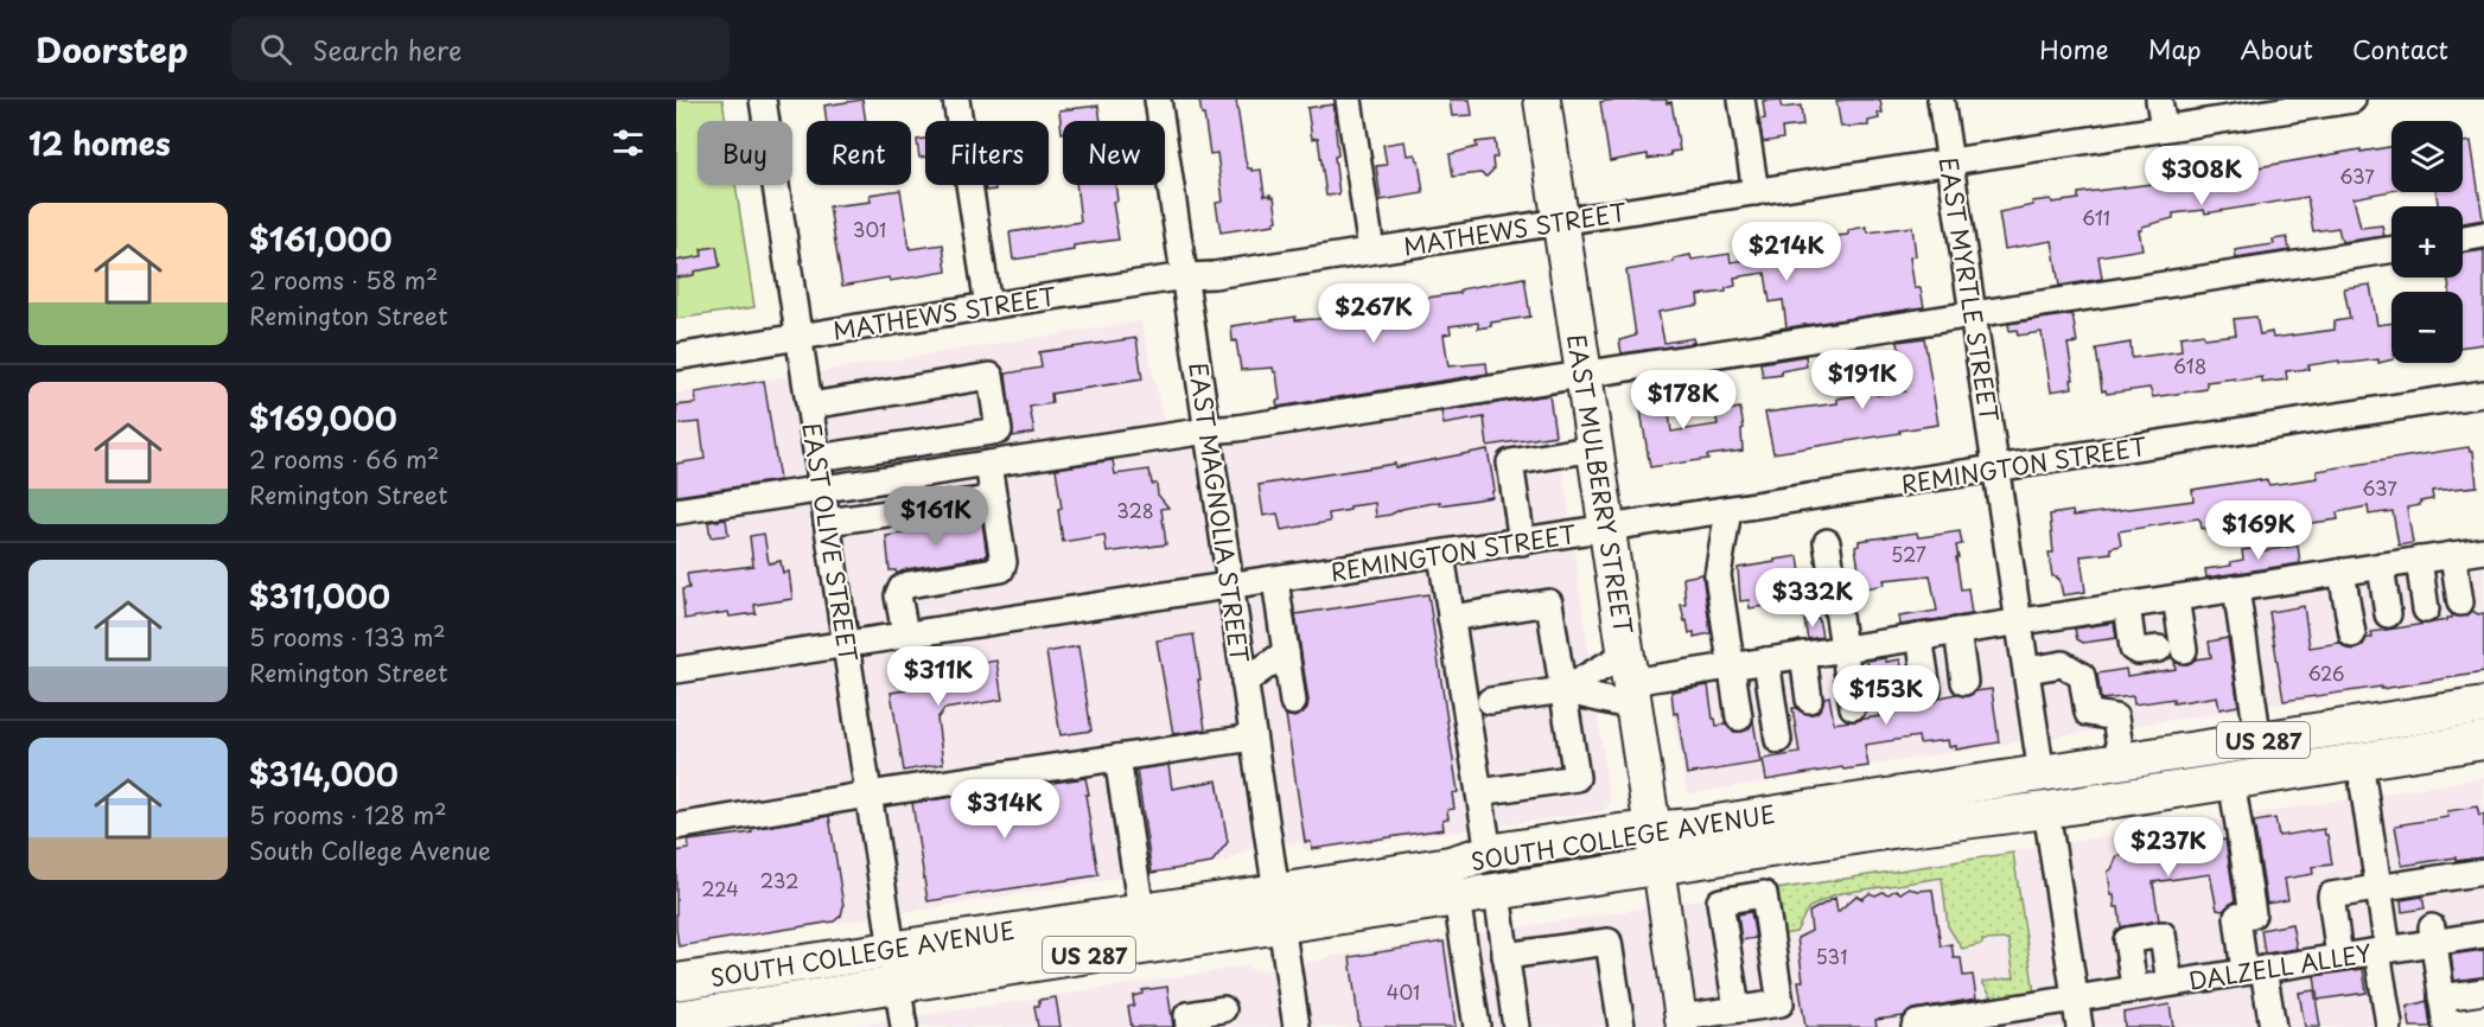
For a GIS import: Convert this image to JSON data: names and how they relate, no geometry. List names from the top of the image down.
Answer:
{
  "streets": {
    "highway": ["EAST MULBERRY STREET", "US 287", "SOUTH COLLEGE AVENUE"],
    "street": [
      "MATHEWS STREET",
      "EAST MYRTLE STREET",
      "REMINGTON STREET",
      "EAST MAGNOLIA STREET",
      "EAST OLIVE STREET",
      "DALZELL ALLEY"
    ]
  },
  "crossings": [
    ["MATHEWS STREET", "EAST MYRTLE STREET"],
    ["MATHEWS STREET", "EAST MULBERRY STREET"],
    ["MATHEWS STREET", "EAST MAGNOLIA STREET"],
    ["MATHEWS STREET", "EAST OLIVE STREET"],
    ["EAST MYRTLE STREET", "REMINGTON STREET"],
    ["EAST MYRTLE STREET", "SOUTH COLLEGE AVENUE"],
    ["REMINGTON STREET", "EAST MULBERRY STREET"],
    ["REMINGTON STREET", "EAST MAGNOLIA STREET"],
    ["REMINGTON STREET", "EAST OLIVE STREET"],
    ["EAST MULBERRY STREET", "SOUTH COLLEGE AVENUE"],
    ["EAST MAGNOLIA STREET", "SOUTH COLLEGE AVENUE"],
    ["EAST OLIVE STREET", "SOUTH COLLEGE AVENUE"]
  ],
  "house_numbers": [
    "637",
    "611",
    "301",
    "618",
    "637",
    "328",
    "527",
    "626",
    "232",
    "224",
    "531",
    "401"
  ],
  "page": {
    "header": "Doorstep",
    "search": "Search here",
    "nav": [
      "Home",
      "Map",
      "About",
      "Contact"
    ],
    "heading": "12 homes",
    "map_buttons": ["+", "−"],
    "chip": [
      "Buy",
      "Rent",
      "Filters",
      "New"
    ],
    "price": [
      "$308K",
      "$214K",
      "$267K",
      "$191K",
      "$178K",
      "$161K",
      "$169K",
      "$332K",
      "$311K",
      "$153K",
      "$314K",
      "$237K"
    ],
    "list": [
      {
        "name": "$161,000",
        "note": "2 rooms · 58 m² · Remington Street"
      },
      {
        "name": "$169,000",
        "note": "2 rooms · 66 m² · Remington Street"
      },
      {
        "name": "$311,000",
        "note": "5 rooms · 133 m² · Remington Street"
      },
      {
        "name": "$314,000",
        "note": "5 rooms · 128 m² · South College Avenue"
      }
    ]
  }
}
